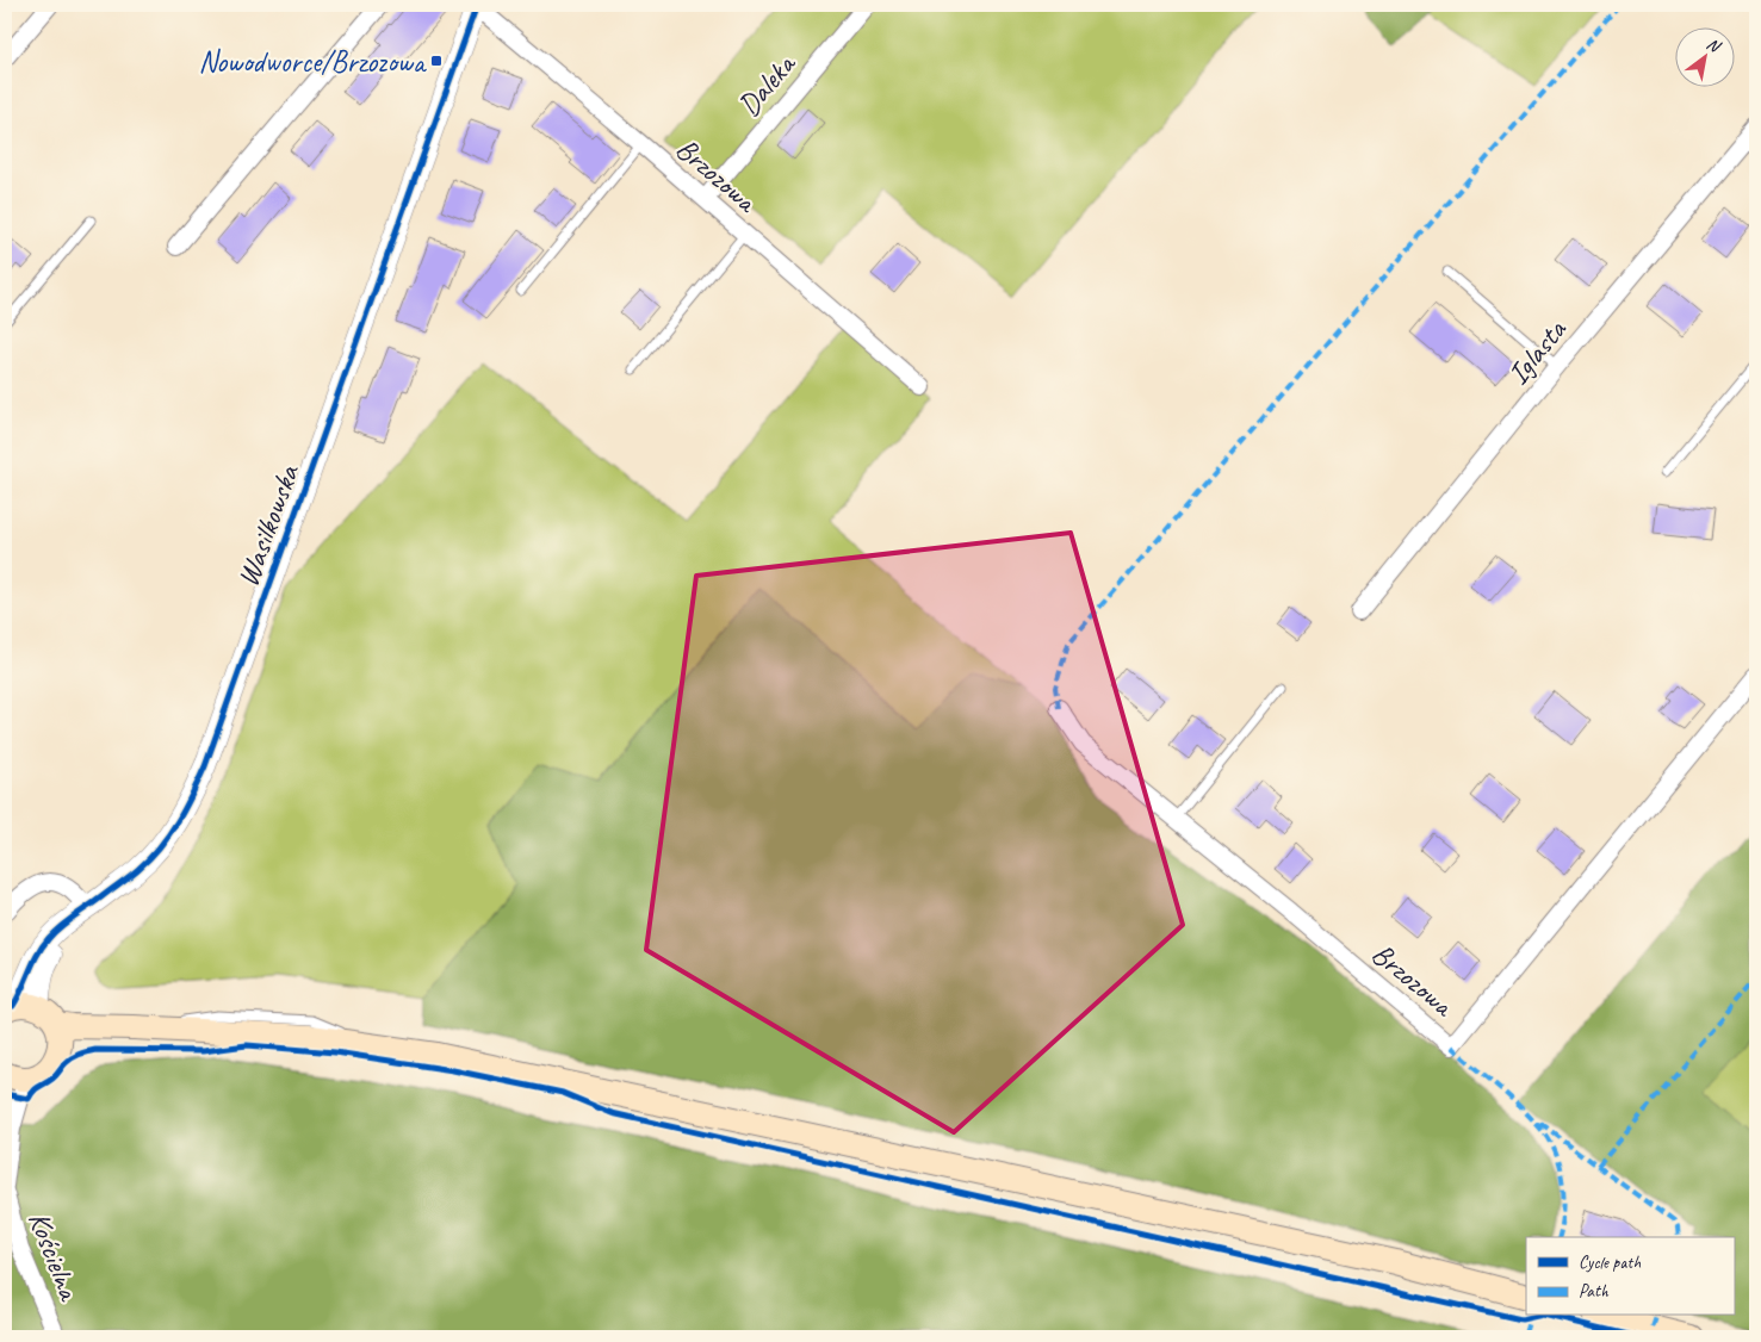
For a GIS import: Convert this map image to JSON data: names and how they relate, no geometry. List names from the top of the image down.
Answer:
{
  "streets": {
    "street": [
      "Daleka",
      "Brzozowa",
      "Iglasta",
      "Wasilkowska",
      "Kościelna"
    ]
  },
  "crossings": [
    ["Daleka", "Brzozowa"],
    ["Brzozowa", "Wasilkowska"]
  ],
  "places": {
    "transit": ["Nowodworce/Brzozowa"]
  },
  "legend": ["Cycle path", "Path"],
  "north": "top right"
}
